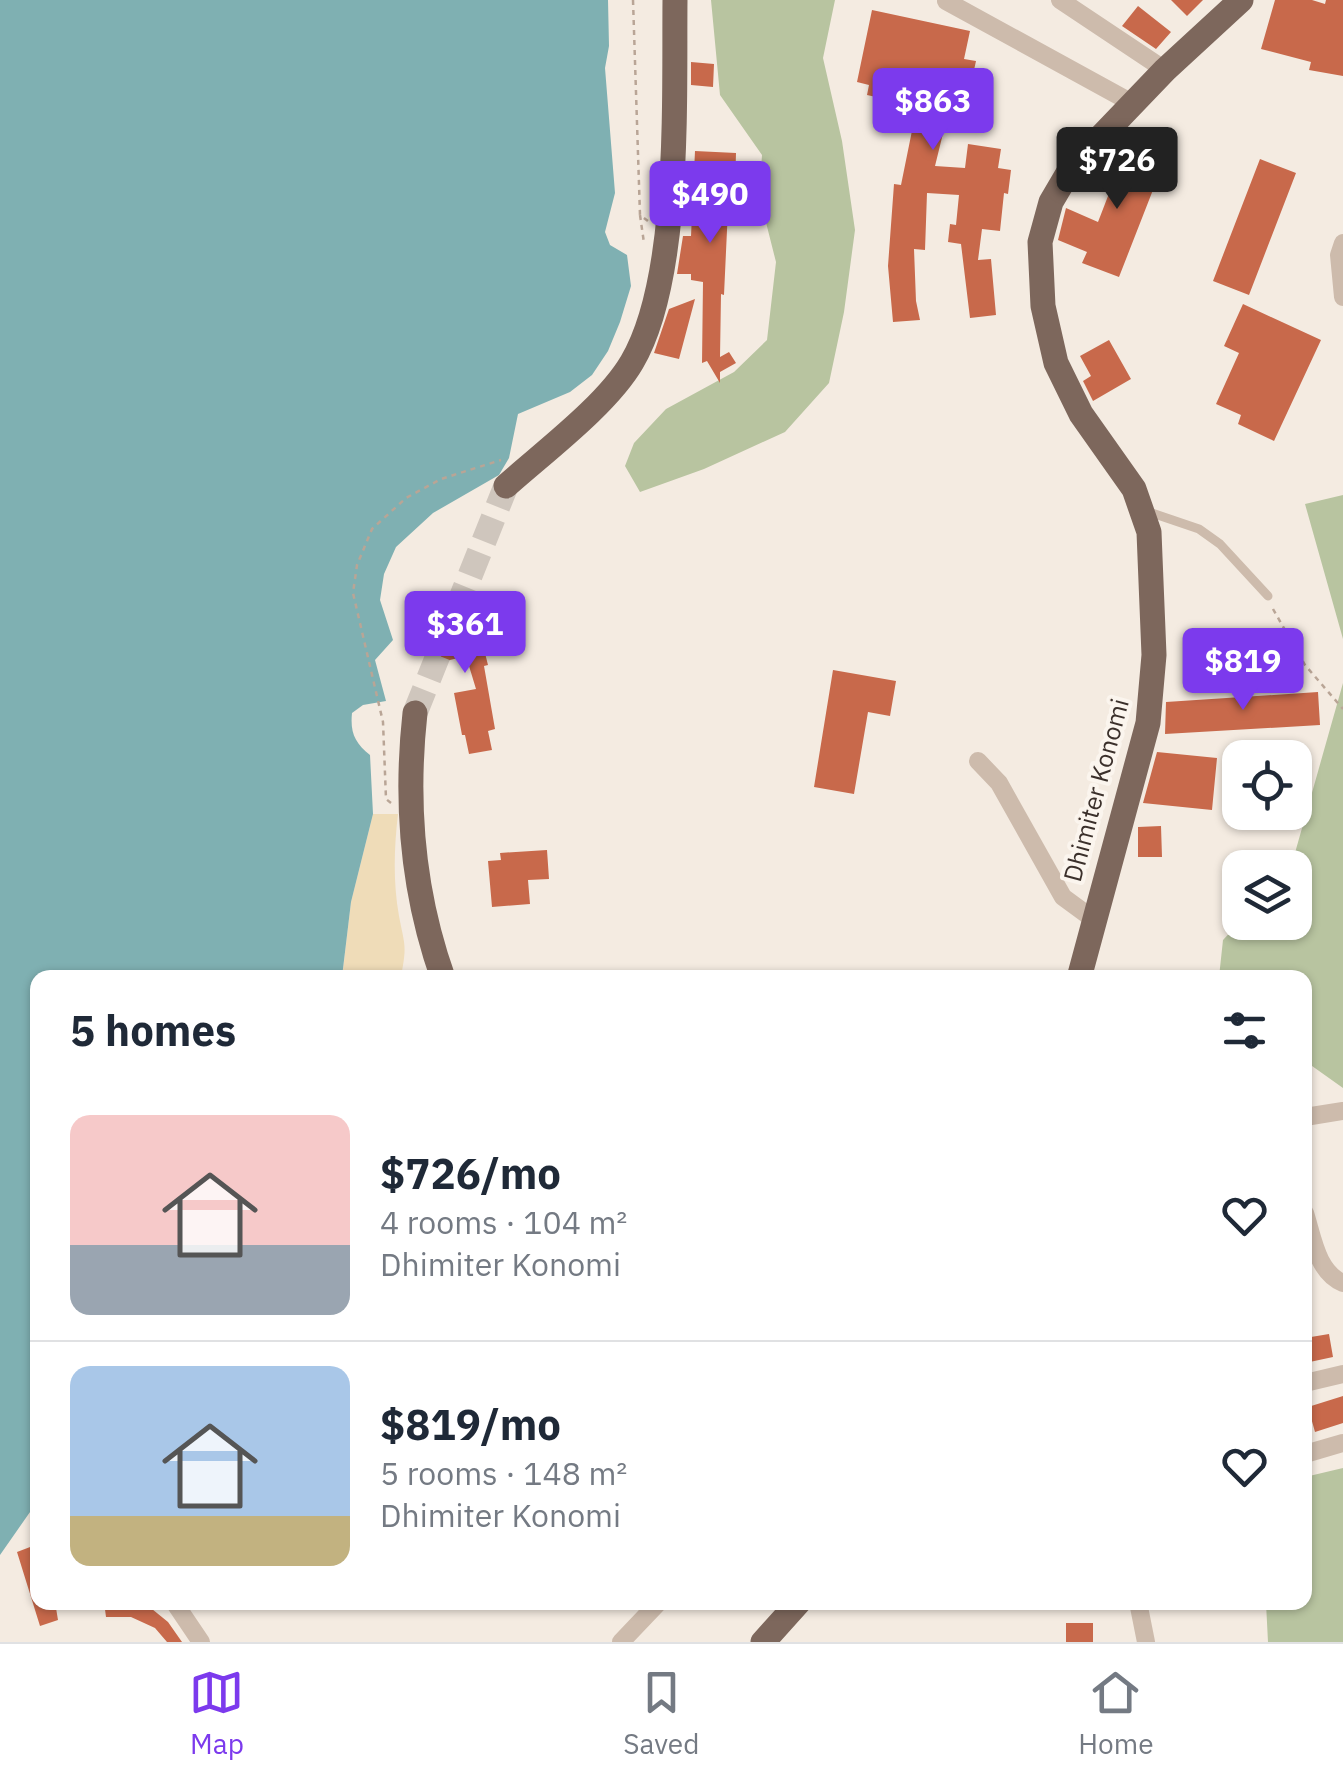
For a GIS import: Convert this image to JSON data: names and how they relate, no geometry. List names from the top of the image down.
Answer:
{
  "streets": {
    "main road": ["Dhimiter Konomi"]
  },
  "page": {
    "price": [
      "$863",
      "$726",
      "$490",
      "$361",
      "$819"
    ],
    "heading": "5 homes",
    "list": [
      {
        "name": "$726/mo",
        "note": "4 rooms · 104 m² · Dhimiter Konomi"
      },
      {
        "name": "$819/mo",
        "note": "5 rooms · 148 m² · Dhimiter Konomi"
      }
    ],
    "tabs": ["Map", "Saved", "Home"]
  }
}
